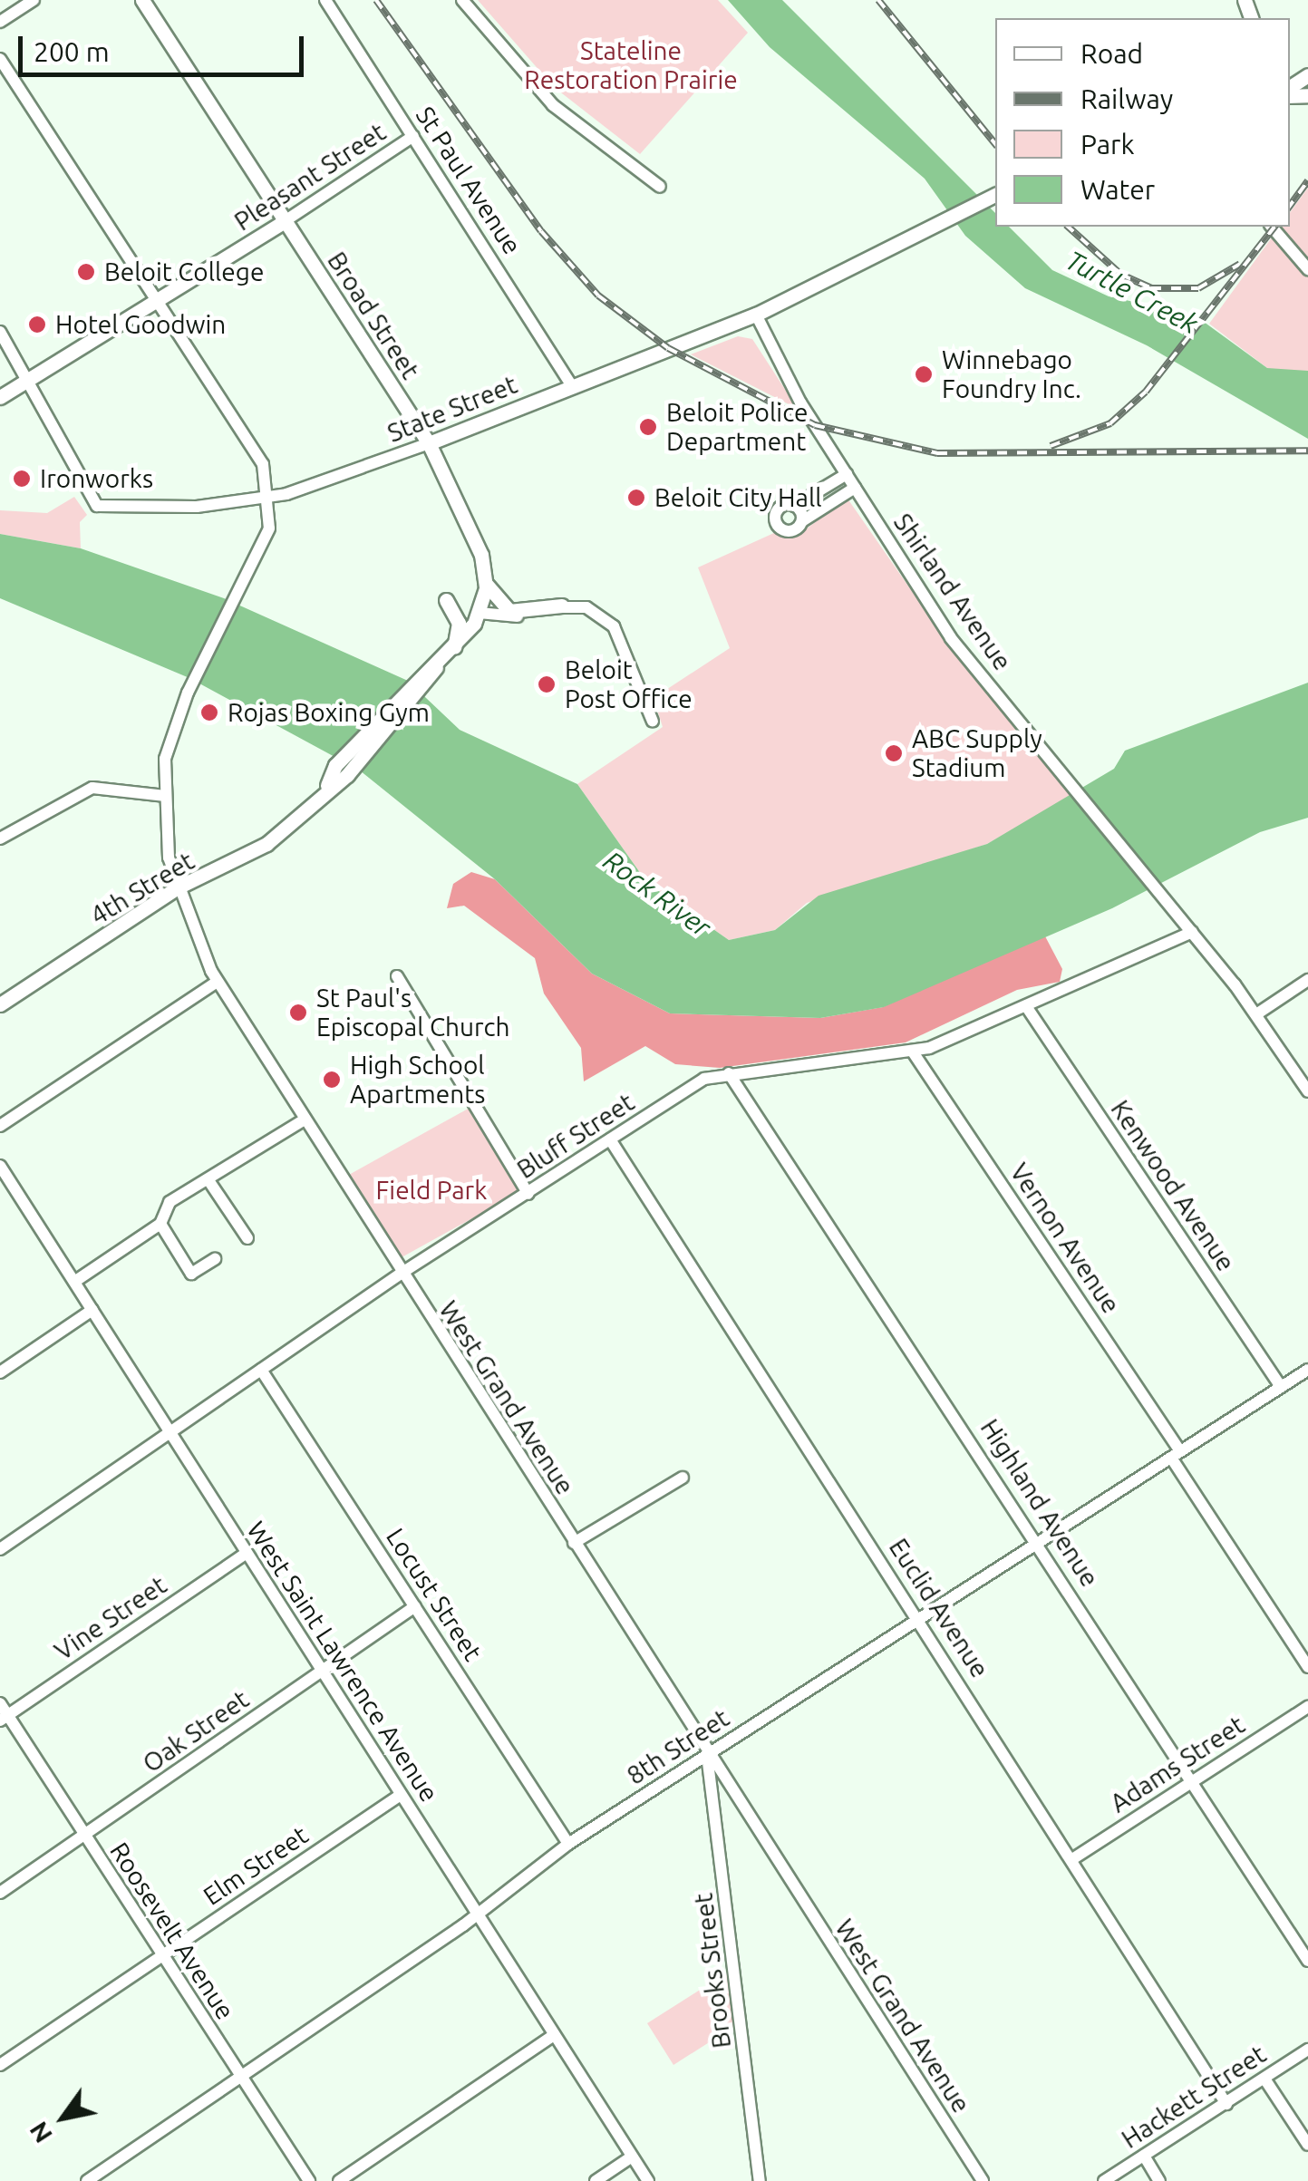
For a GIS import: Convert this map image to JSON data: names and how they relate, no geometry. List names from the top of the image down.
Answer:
{
  "streets": {
    "main road": [
      "Pleasant Street",
      "Broad Street",
      "State Street",
      "4th Street"
    ],
    "street": [
      "St Paul Avenue",
      "Shirland Avenue",
      "Bluff Street",
      "Kenwood Avenue",
      "Vernon Avenue",
      "West Grand Avenue",
      "Highland Avenue",
      "Locust Street",
      "Euclid Avenue",
      "Vine Street",
      "West Saint Lawrence Avenue",
      "Oak Street",
      "8th Street",
      "Adams Street",
      "Elm Street",
      "Roosevelt Avenue",
      "Brooks Street",
      "Hackett Street"
    ]
  },
  "crossings": [
    ["Pleasant Street", "St Paul Avenue"],
    ["Pleasant Street", "Broad Street"],
    ["Pleasant Street", "State Street"],
    ["St Paul Avenue", "State Street"],
    ["Broad Street", "State Street"],
    ["Broad Street", "4th Street"],
    ["State Street", "Shirland Avenue"],
    ["State Street", "West Grand Avenue"],
    ["Shirland Avenue", "Bluff Street"],
    ["4th Street", "West Grand Avenue"],
    ["Bluff Street", "Kenwood Avenue"],
    ["Bluff Street", "Vernon Avenue"],
    ["Bluff Street", "West Grand Avenue"],
    ["Bluff Street", "Highland Avenue"],
    ["Bluff Street", "Locust Street"],
    ["Bluff Street", "Euclid Avenue"],
    ["Bluff Street", "West Saint Lawrence Avenue"],
    ["Kenwood Avenue", "8th Street"],
    ["Vernon Avenue", "8th Street"],
    ["West Grand Avenue", "8th Street"],
    ["West Grand Avenue", "Brooks Street"],
    ["Highland Avenue", "8th Street"],
    ["Highland Avenue", "Adams Street"],
    ["Locust Street", "Oak Street"],
    ["Locust Street", "8th Street"],
    ["Euclid Avenue", "8th Street"],
    ["Euclid Avenue", "Adams Street"],
    ["Euclid Avenue", "Hackett Street"],
    ["Vine Street", "West Saint Lawrence Avenue"],
    ["Vine Street", "Roosevelt Avenue"],
    ["West Saint Lawrence Avenue", "Oak Street"],
    ["West Saint Lawrence Avenue", "8th Street"],
    ["West Saint Lawrence Avenue", "Elm Street"],
    ["Oak Street", "Roosevelt Avenue"],
    ["8th Street", "Roosevelt Avenue"],
    ["8th Street", "Brooks Street"],
    ["Elm Street", "Roosevelt Avenue"]
  ],
  "water": ["Turtle Creek", "Rock River"],
  "parks": ["Stateline Restoration Prairie", "Field Park"],
  "places": [
    "Beloit College",
    "Hotel Goodwin",
    "Winnebago Foundry Inc.",
    "Beloit Police Department",
    "Ironworks",
    "Beloit City Hall",
    "Beloit Post Office",
    "Rojas Boxing Gym",
    "ABC Supply Stadium",
    "St Paul's Episcopal Church",
    "High School Apartments"
  ],
  "legend": [
    "Road",
    "Railway",
    "Park",
    "Water"
  ],
  "scale_bar": "200 m",
  "north": "bottom left"
}
